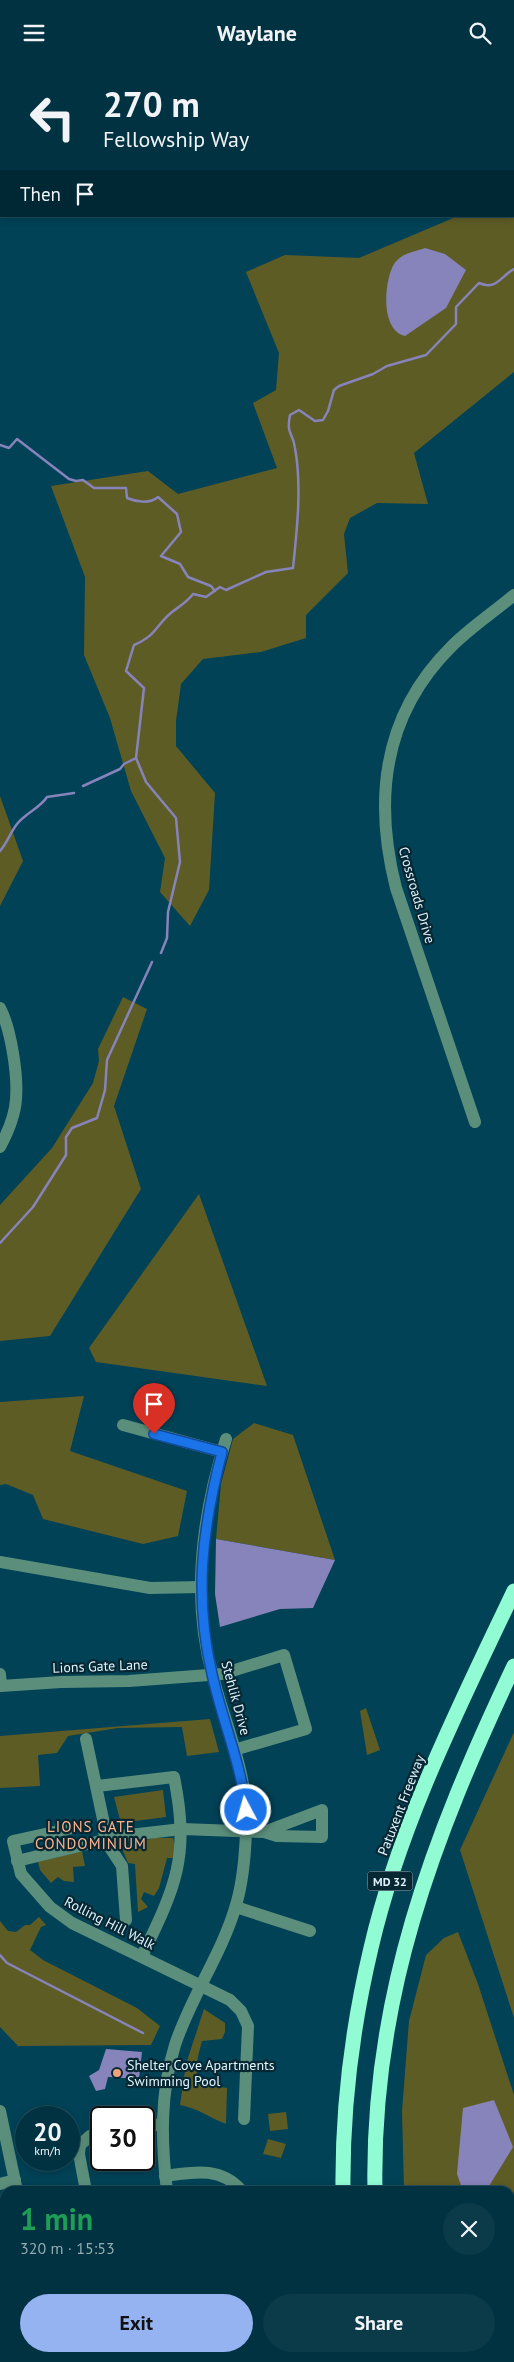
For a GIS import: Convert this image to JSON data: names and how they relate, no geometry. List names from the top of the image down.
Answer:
{
  "streets": {
    "highway": ["Patuxent Freeway", "MD 32"],
    "street": [
      "Crossroads Drive",
      "Lions Gate Lane",
      "Stehlik Drive",
      "Rolling Hill Walk"
    ]
  },
  "crossings": [
    ["Lions Gate Lane", "Stehlik Drive"],
    ["Stehlik Drive", "Rolling Hill Walk"]
  ],
  "districts": ["LIONS GATE CONDOMINIUM"],
  "places": ["Shelter Cove Apartments Swimming Pool"],
  "page": {
    "header": "Waylane",
    "turn": ["270 m", "Fellowship Way"],
    "then": "Then",
    "speed": "20 km/h",
    "limit": "30",
    "heading": ["1 min", "320 m · 15:53"],
    "buttons": ["Exit", "Share"]
  }
}
